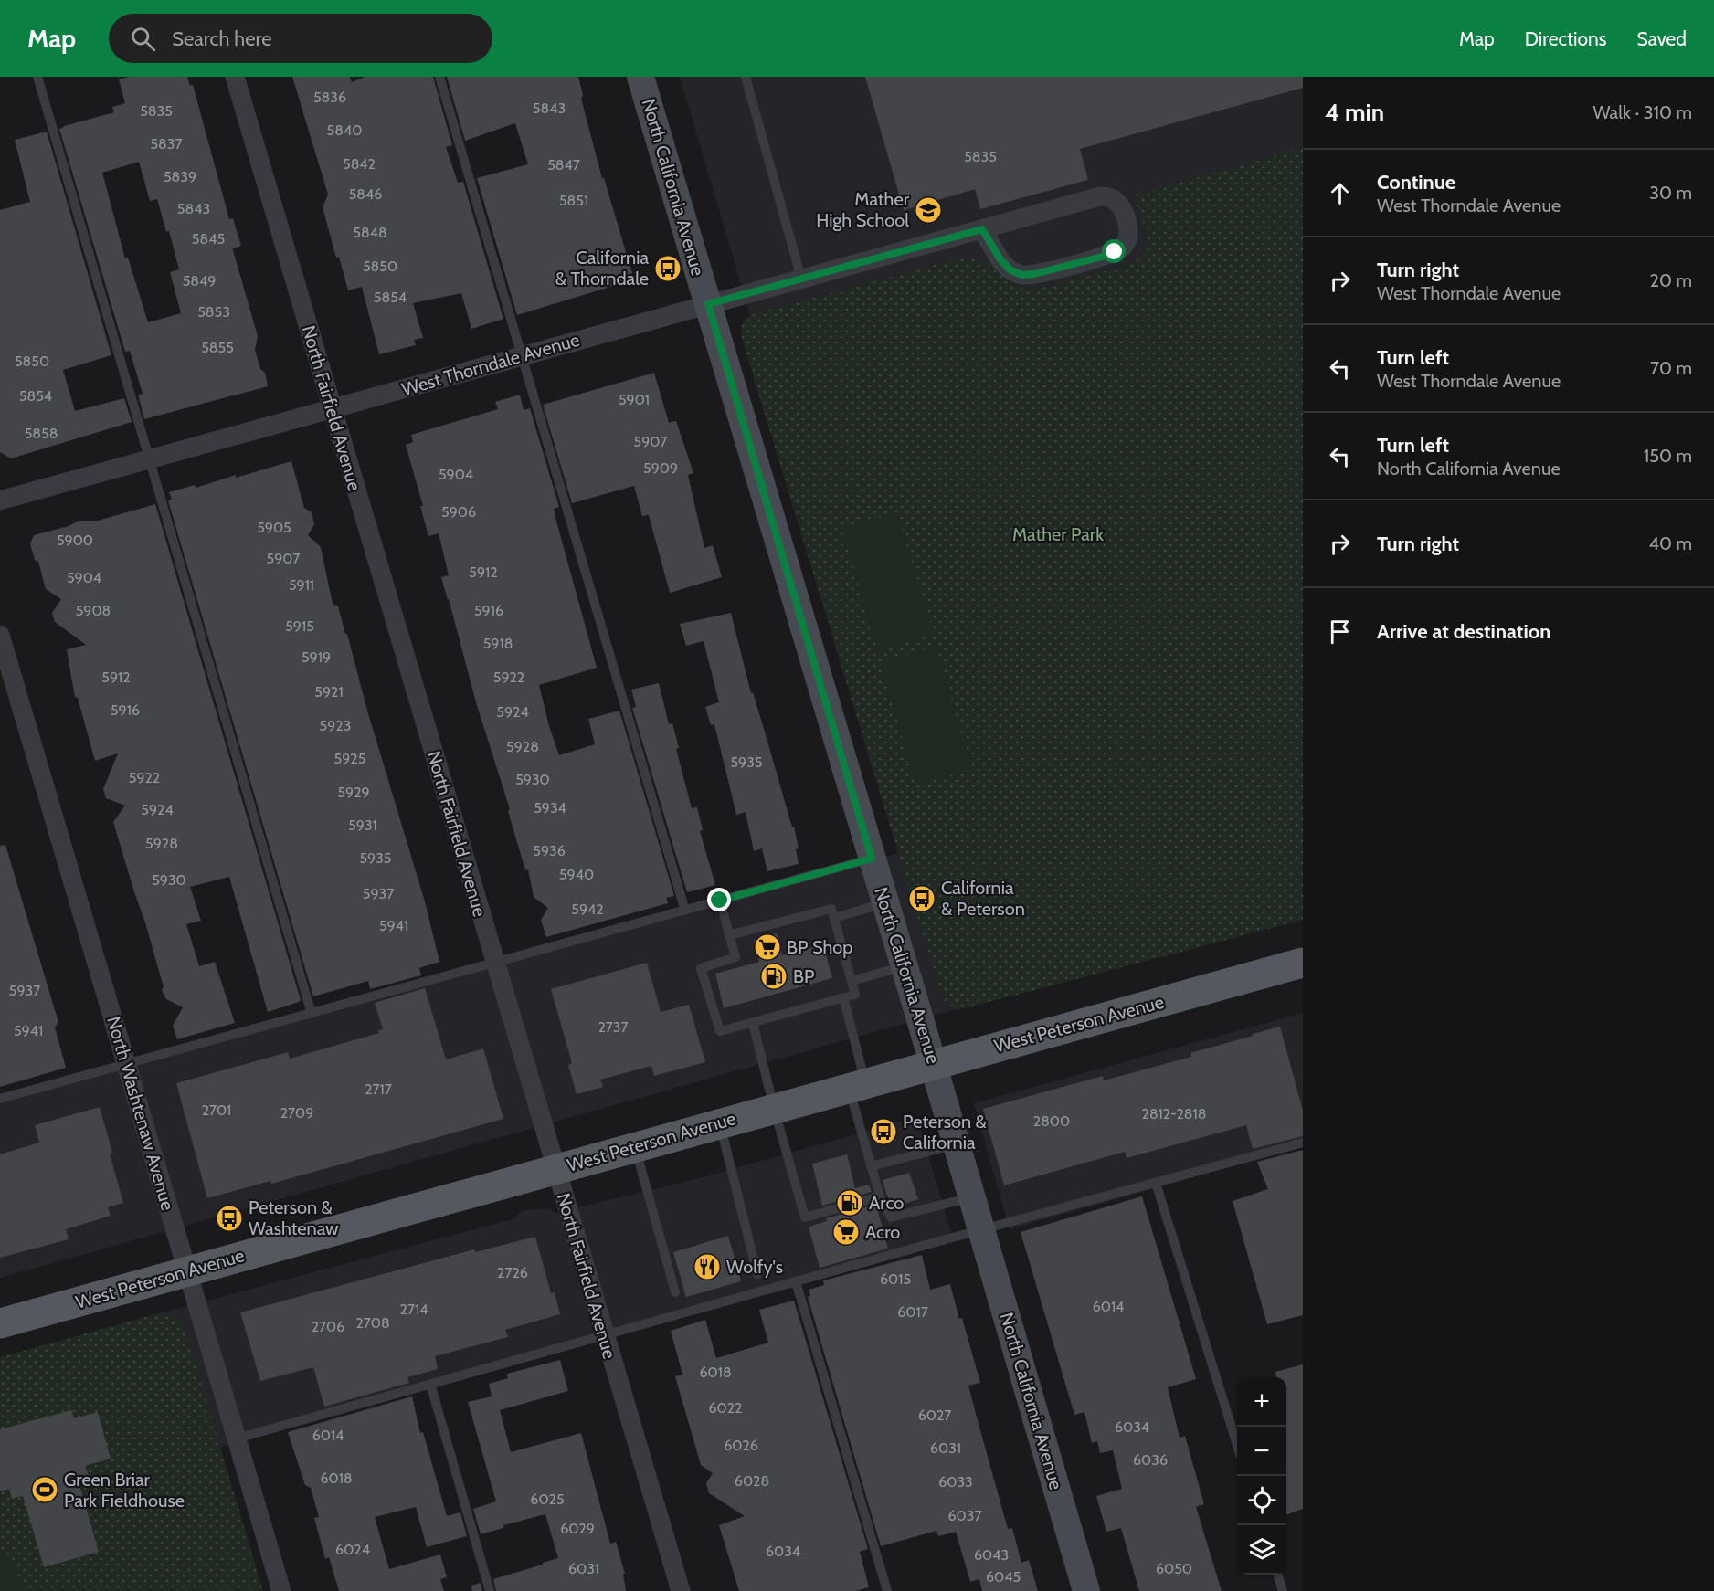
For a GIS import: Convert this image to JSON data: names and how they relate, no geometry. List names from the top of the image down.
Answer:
{
  "streets": {
    "main road": ["North California Avenue", "West Peterson Avenue"],
    "street": ["West Thorndale Avenue", "North Fairfield Avenue", "North Washtenaw Avenue"]
  },
  "crossings": [
    ["North California Avenue", "West Thorndale Avenue"],
    ["North California Avenue", "West Peterson Avenue"],
    ["West Thorndale Avenue", "North Fairfield Avenue"],
    ["North Fairfield Avenue", "West Peterson Avenue"],
    ["West Peterson Avenue", "North Washtenaw Avenue"]
  ],
  "parks": ["Mather Park"],
  "places": {
    "school or university": ["Mather High School"],
    "bus stop": [
      "California & Thorndale",
      "California & Peterson",
      "Peterson & California",
      "Peterson & Washtenaw"
    ],
    "supermarket": ["BP Shop", "Acro"],
    "fuel station": ["BP", "Arco"],
    "restaurant": ["Wolfy's"],
    "sports": ["Green Briar Park Fieldhouse"]
  },
  "house_numbers": [
    "5836",
    "5843",
    "5835",
    "5840",
    "5837",
    "5835",
    "5842",
    "5847",
    "5839",
    "5846",
    "5851",
    "5843",
    "5848",
    "5845",
    "5850",
    "5849",
    "5854",
    "5853",
    "5855",
    "5850",
    "5854",
    "5901",
    "5858",
    "5907",
    "5909",
    "5904",
    "5906",
    "5905",
    "5900",
    "5907",
    "5912",
    "5904",
    "5911",
    "5908",
    "5916",
    "5915",
    "5918",
    "5919",
    "5912",
    "5922",
    "5921",
    "5916",
    "5924",
    "5923",
    "5928",
    "5925",
    "5935",
    "5922",
    "5930",
    "5929",
    "5934",
    "5924",
    "5931",
    "5928",
    "5936",
    "5935",
    "5940",
    "5930",
    "5937",
    "5942",
    "5941",
    "5937",
    "2737",
    "5941",
    "2717",
    "2701",
    "2709",
    "2812-2818",
    "2800",
    "2726",
    "6015",
    "6014",
    "2714",
    "6017",
    "2708",
    "2706",
    "6018",
    "6022",
    "6027",
    "6034",
    "6014",
    "6026",
    "6031",
    "6036",
    "6018",
    "6028",
    "6033",
    "6025",
    "6037",
    "6029",
    "6024",
    "6034",
    "6043",
    "6031",
    "6050",
    "6045"
  ],
  "page": {
    "header": "Map",
    "search": "Search here",
    "nav": ["Map", "Directions", "Saved"],
    "heading": ["4 min", "Walk · 310 m"],
    "list": [
      ["Continue", "West Thorndale Avenue", "30 m"],
      ["Turn right", "West Thorndale Avenue", "20 m"],
      ["Turn left", "West Thorndale Avenue", "70 m"],
      ["Turn left", "North California Avenue", "150 m"],
      ["Turn right", "40 m"],
      "Arrive at destination"
    ],
    "map_buttons": ["+", "−"]
  }
}
